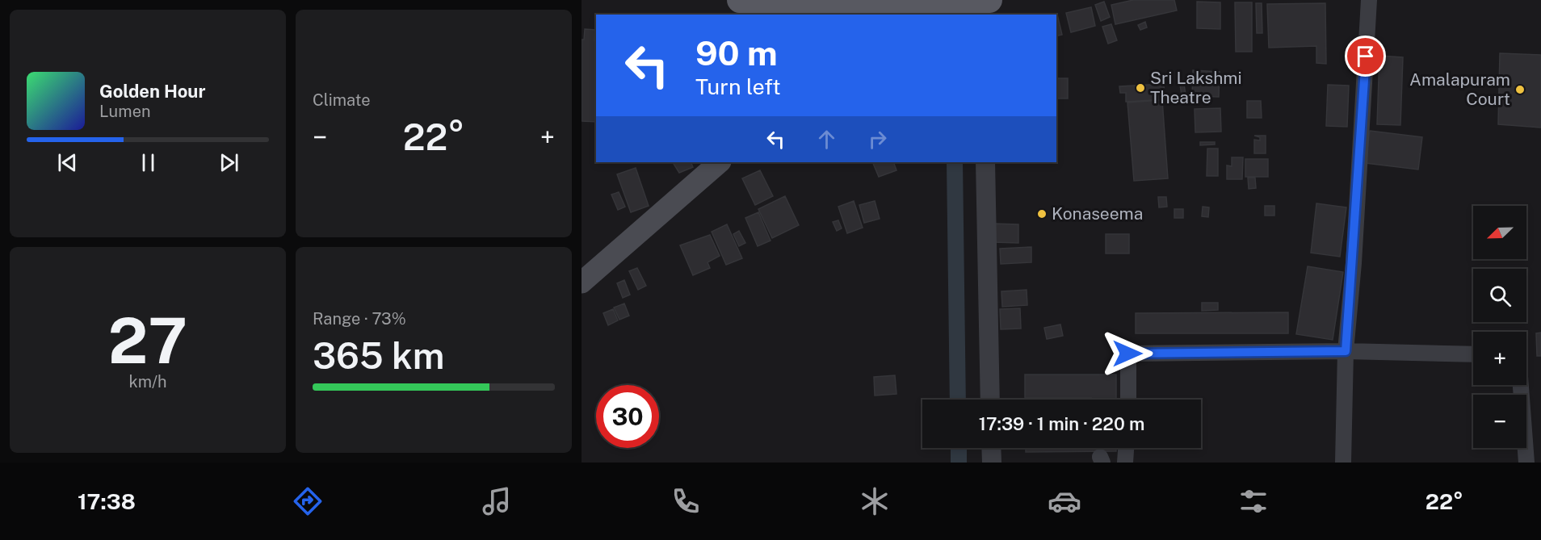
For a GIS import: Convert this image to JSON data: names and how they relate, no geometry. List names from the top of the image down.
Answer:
{
  "places": ["Sri Lakshmi Theatre", "Amalapuram Court", "Konaseema"],
  "north": "bottom left",
  "page": {
    "tile": [
      "Climate",
      ["27", "km/h"],
      ["Range · 73%", "365 km"]
    ],
    "turn": ["90 m", "Turn left"],
    "song": ["Golden Hour", "Lumen"],
    "heat": ["−", "22°", "+"],
    "map_buttons": ["+", "−"],
    "limit": "30",
    "trip": "17:39 · 1 min · 220 m",
    "tabs": ["17:38", "22°"]
  }
}
